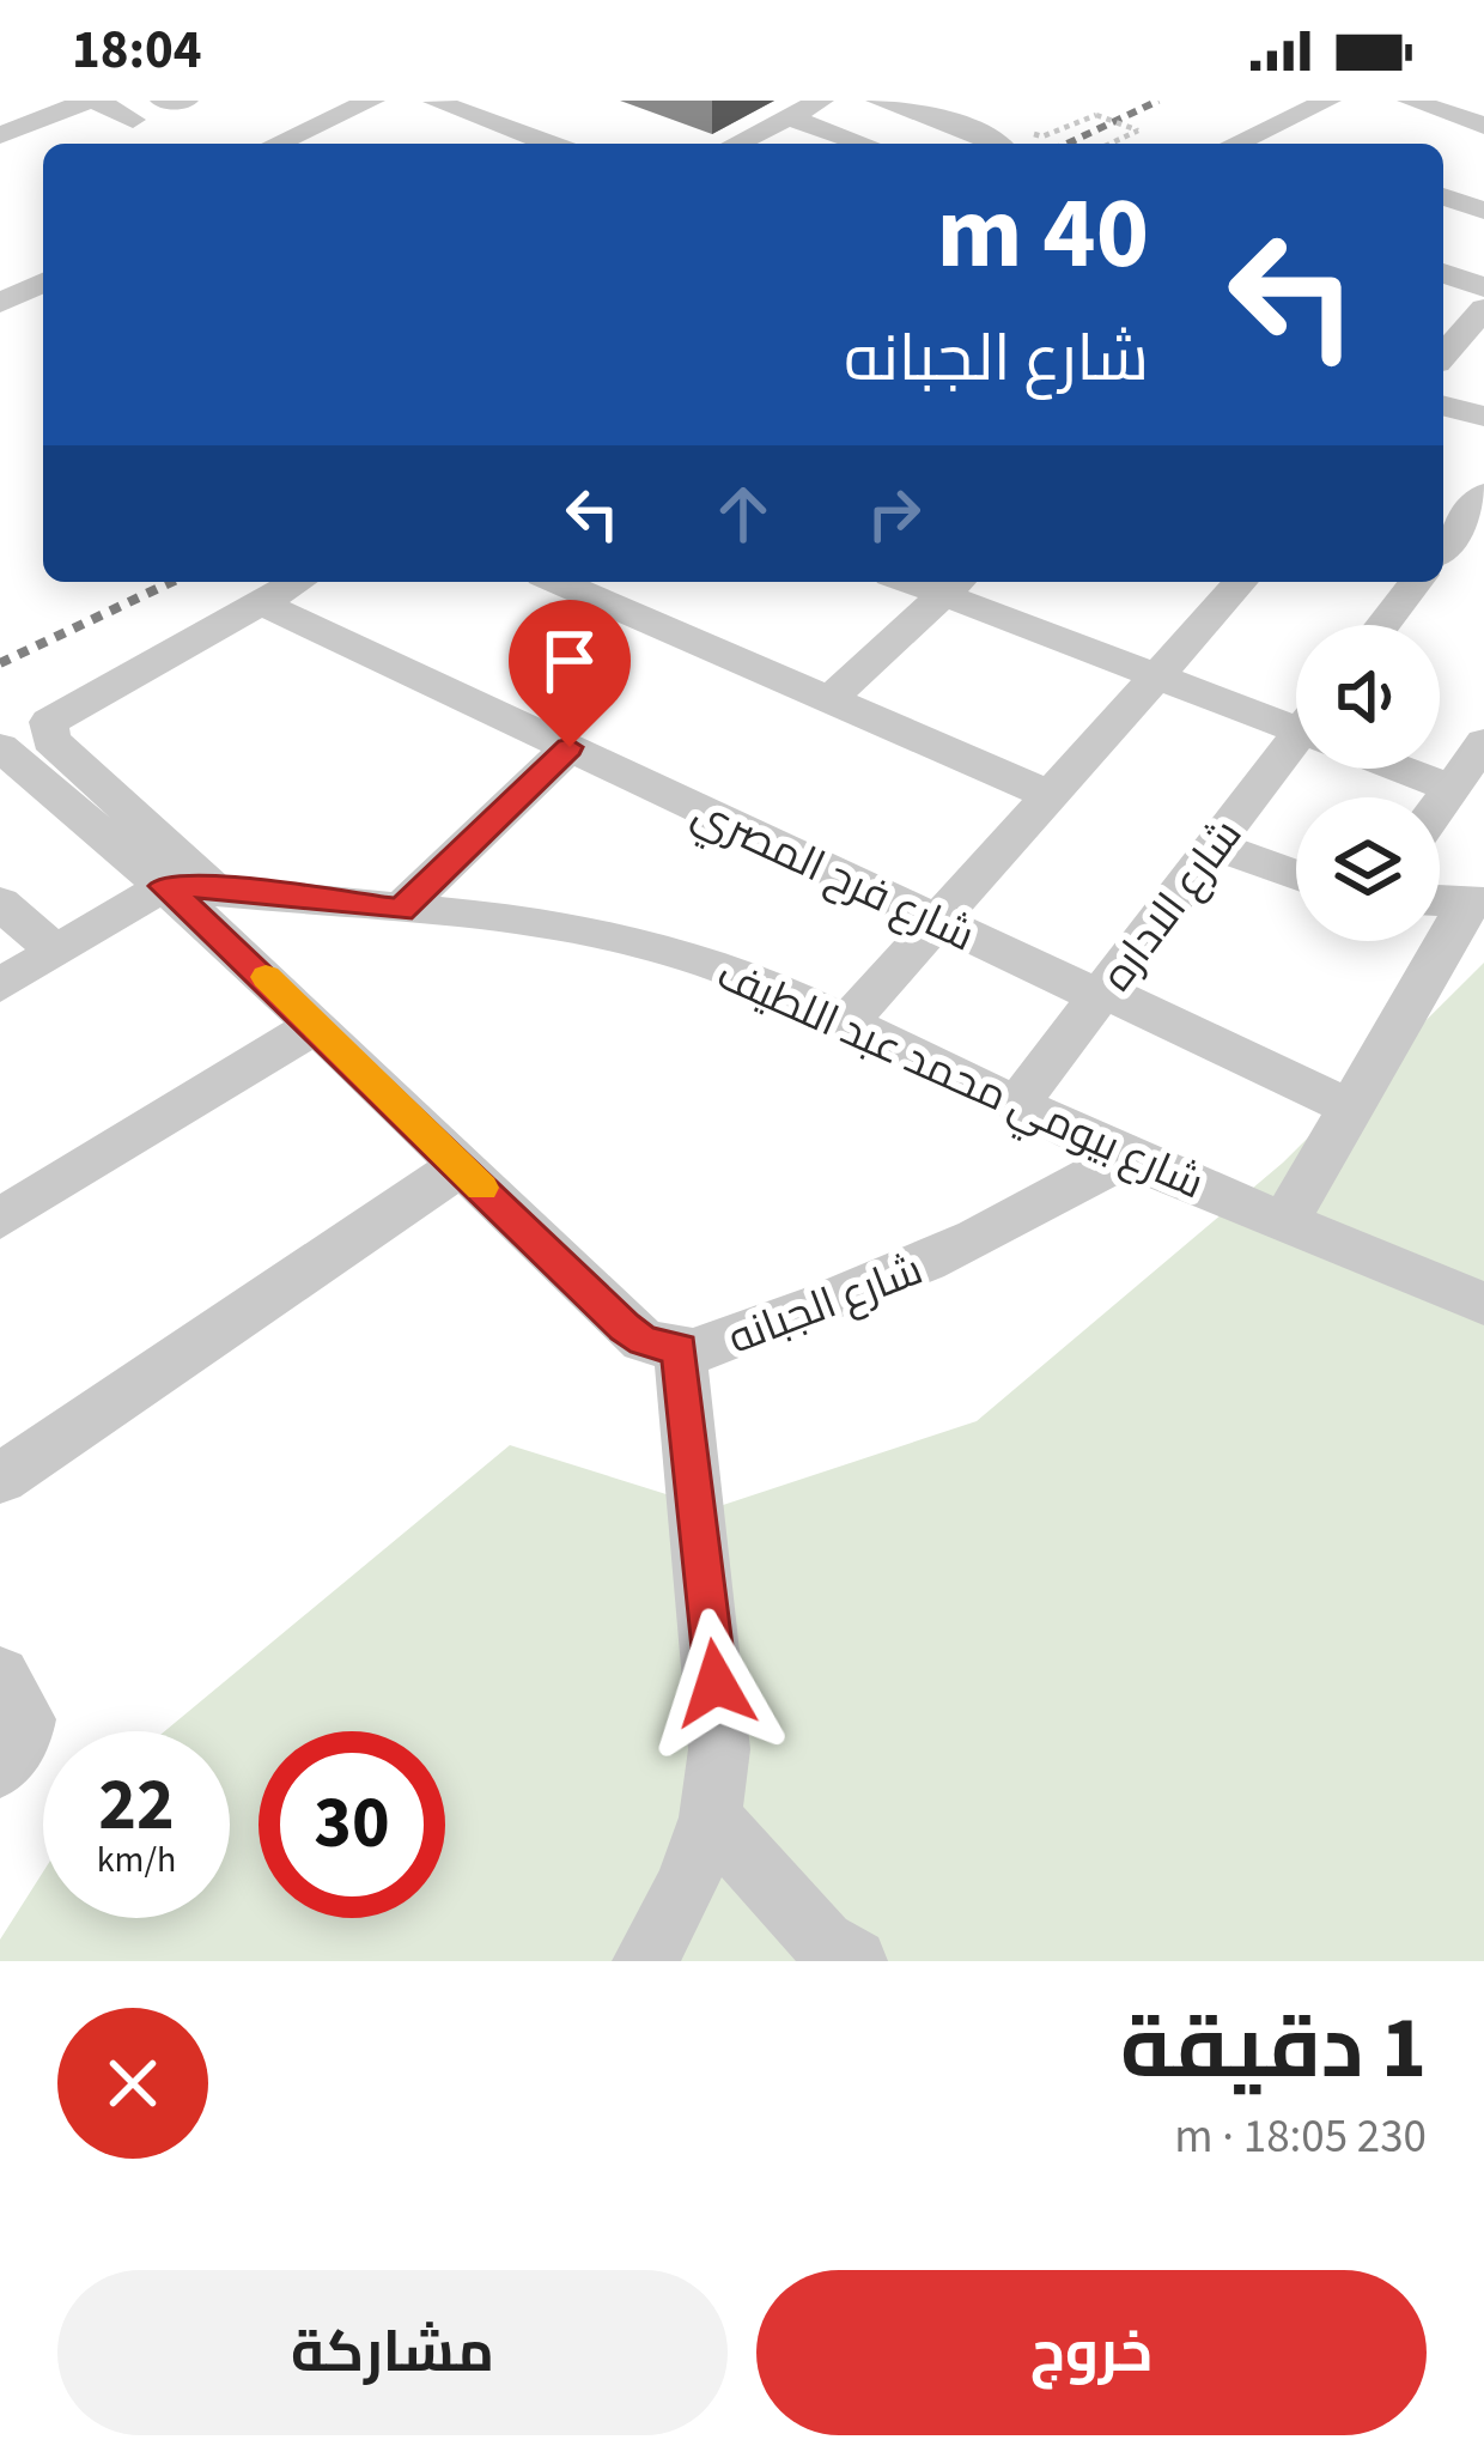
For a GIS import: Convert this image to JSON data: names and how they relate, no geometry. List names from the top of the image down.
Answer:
{
  "streets": {
    "street": [
      "شارع فرح المصري",
      "شارع الاداره",
      "شارع بيومي محمد عبد اللطيف",
      "شارع الجبانه"
    ]
  },
  "crossings": [
    ["شارع فرح المصري", "شارع الاداره"],
    ["شارع الاداره", "شارع بيومي محمد عبد اللطيف"],
    ["شارع بيومي محمد عبد اللطيف", "شارع الجبانه"]
  ],
  "page": {
    "status": "18:04",
    "turn": ["40 m", "شارع الجبانه"],
    "speed": "22 km/h",
    "limit": "30",
    "heading": ["1 دقيقة", "230 m · 18:05"],
    "buttons": ["خروج", "مشاركة"]
  }
}
